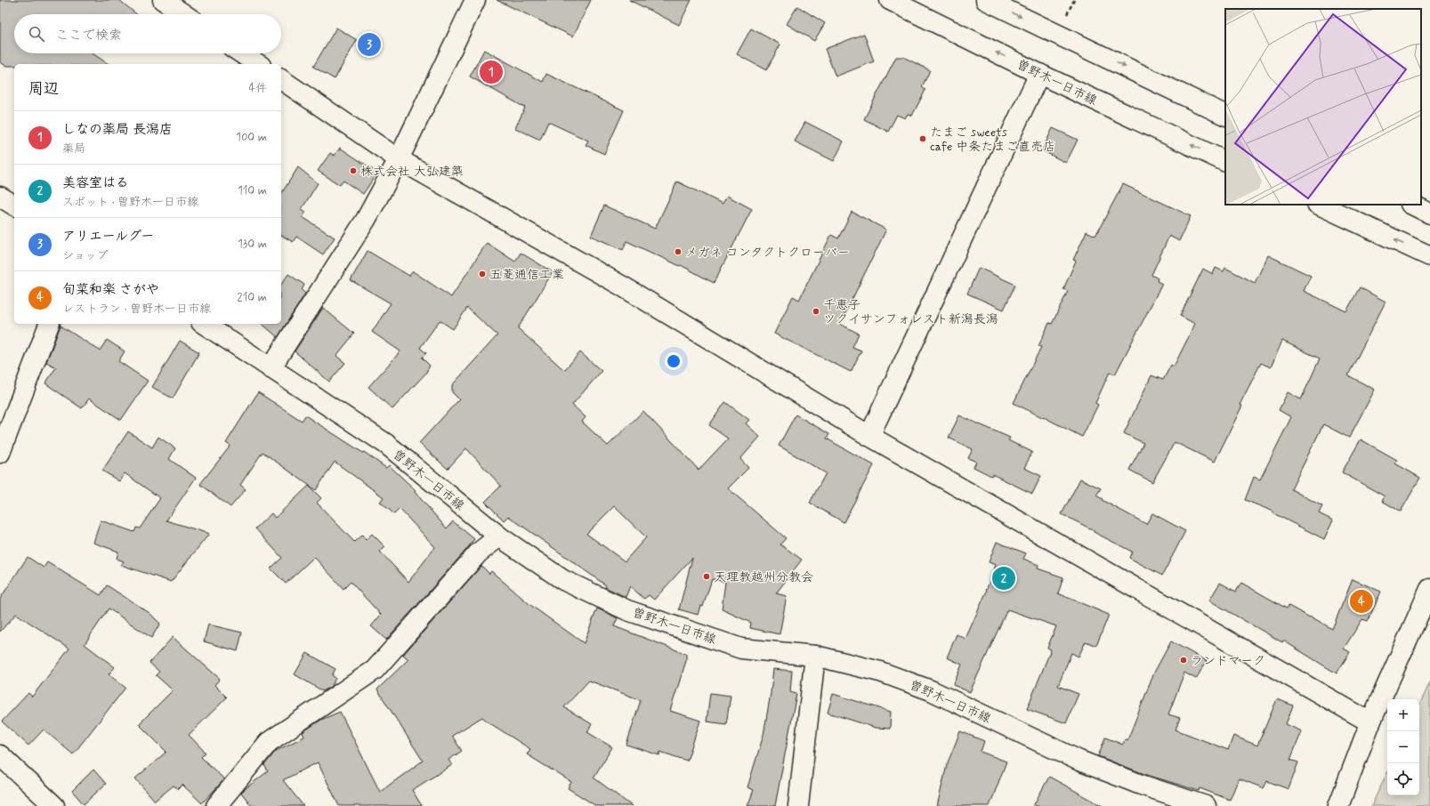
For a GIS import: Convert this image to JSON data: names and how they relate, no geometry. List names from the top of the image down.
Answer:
{
  "streets": {
    "street": ["曽野木一日市線"]
  },
  "places": [
    "たまご sweets cafe 中条たまご直売店",
    "株式会社 大弘建築",
    "メガネ コンタクトクローバー",
    "五菱通信工業",
    "千恵子 ツクイサンフォレスト新潟長潟",
    "天理教越州分教会",
    "ランドマーク"
  ],
  "page": {
    "search": "ここで検索",
    "pins": [
      "3",
      "1",
      "2",
      "4"
    ],
    "heading": ["周辺", "4件"],
    "list": [
      {
        "mark": "1",
        "name": "しなの薬局 長潟店",
        "note": "薬局",
        "value": "100 m"
      },
      {
        "mark": "2",
        "name": "美容室はる",
        "note": "スポット · 曽野木一日市線",
        "value": "110 m"
      },
      {
        "mark": "3",
        "name": "アリエールグー",
        "note": "ショップ",
        "value": "130 m"
      },
      {
        "mark": "4",
        "name": "旬菜和楽 さがや",
        "note": "レストラン · 曽野木一日市線",
        "value": "210 m"
      }
    ],
    "map_buttons": ["+", "−"]
  }
}
